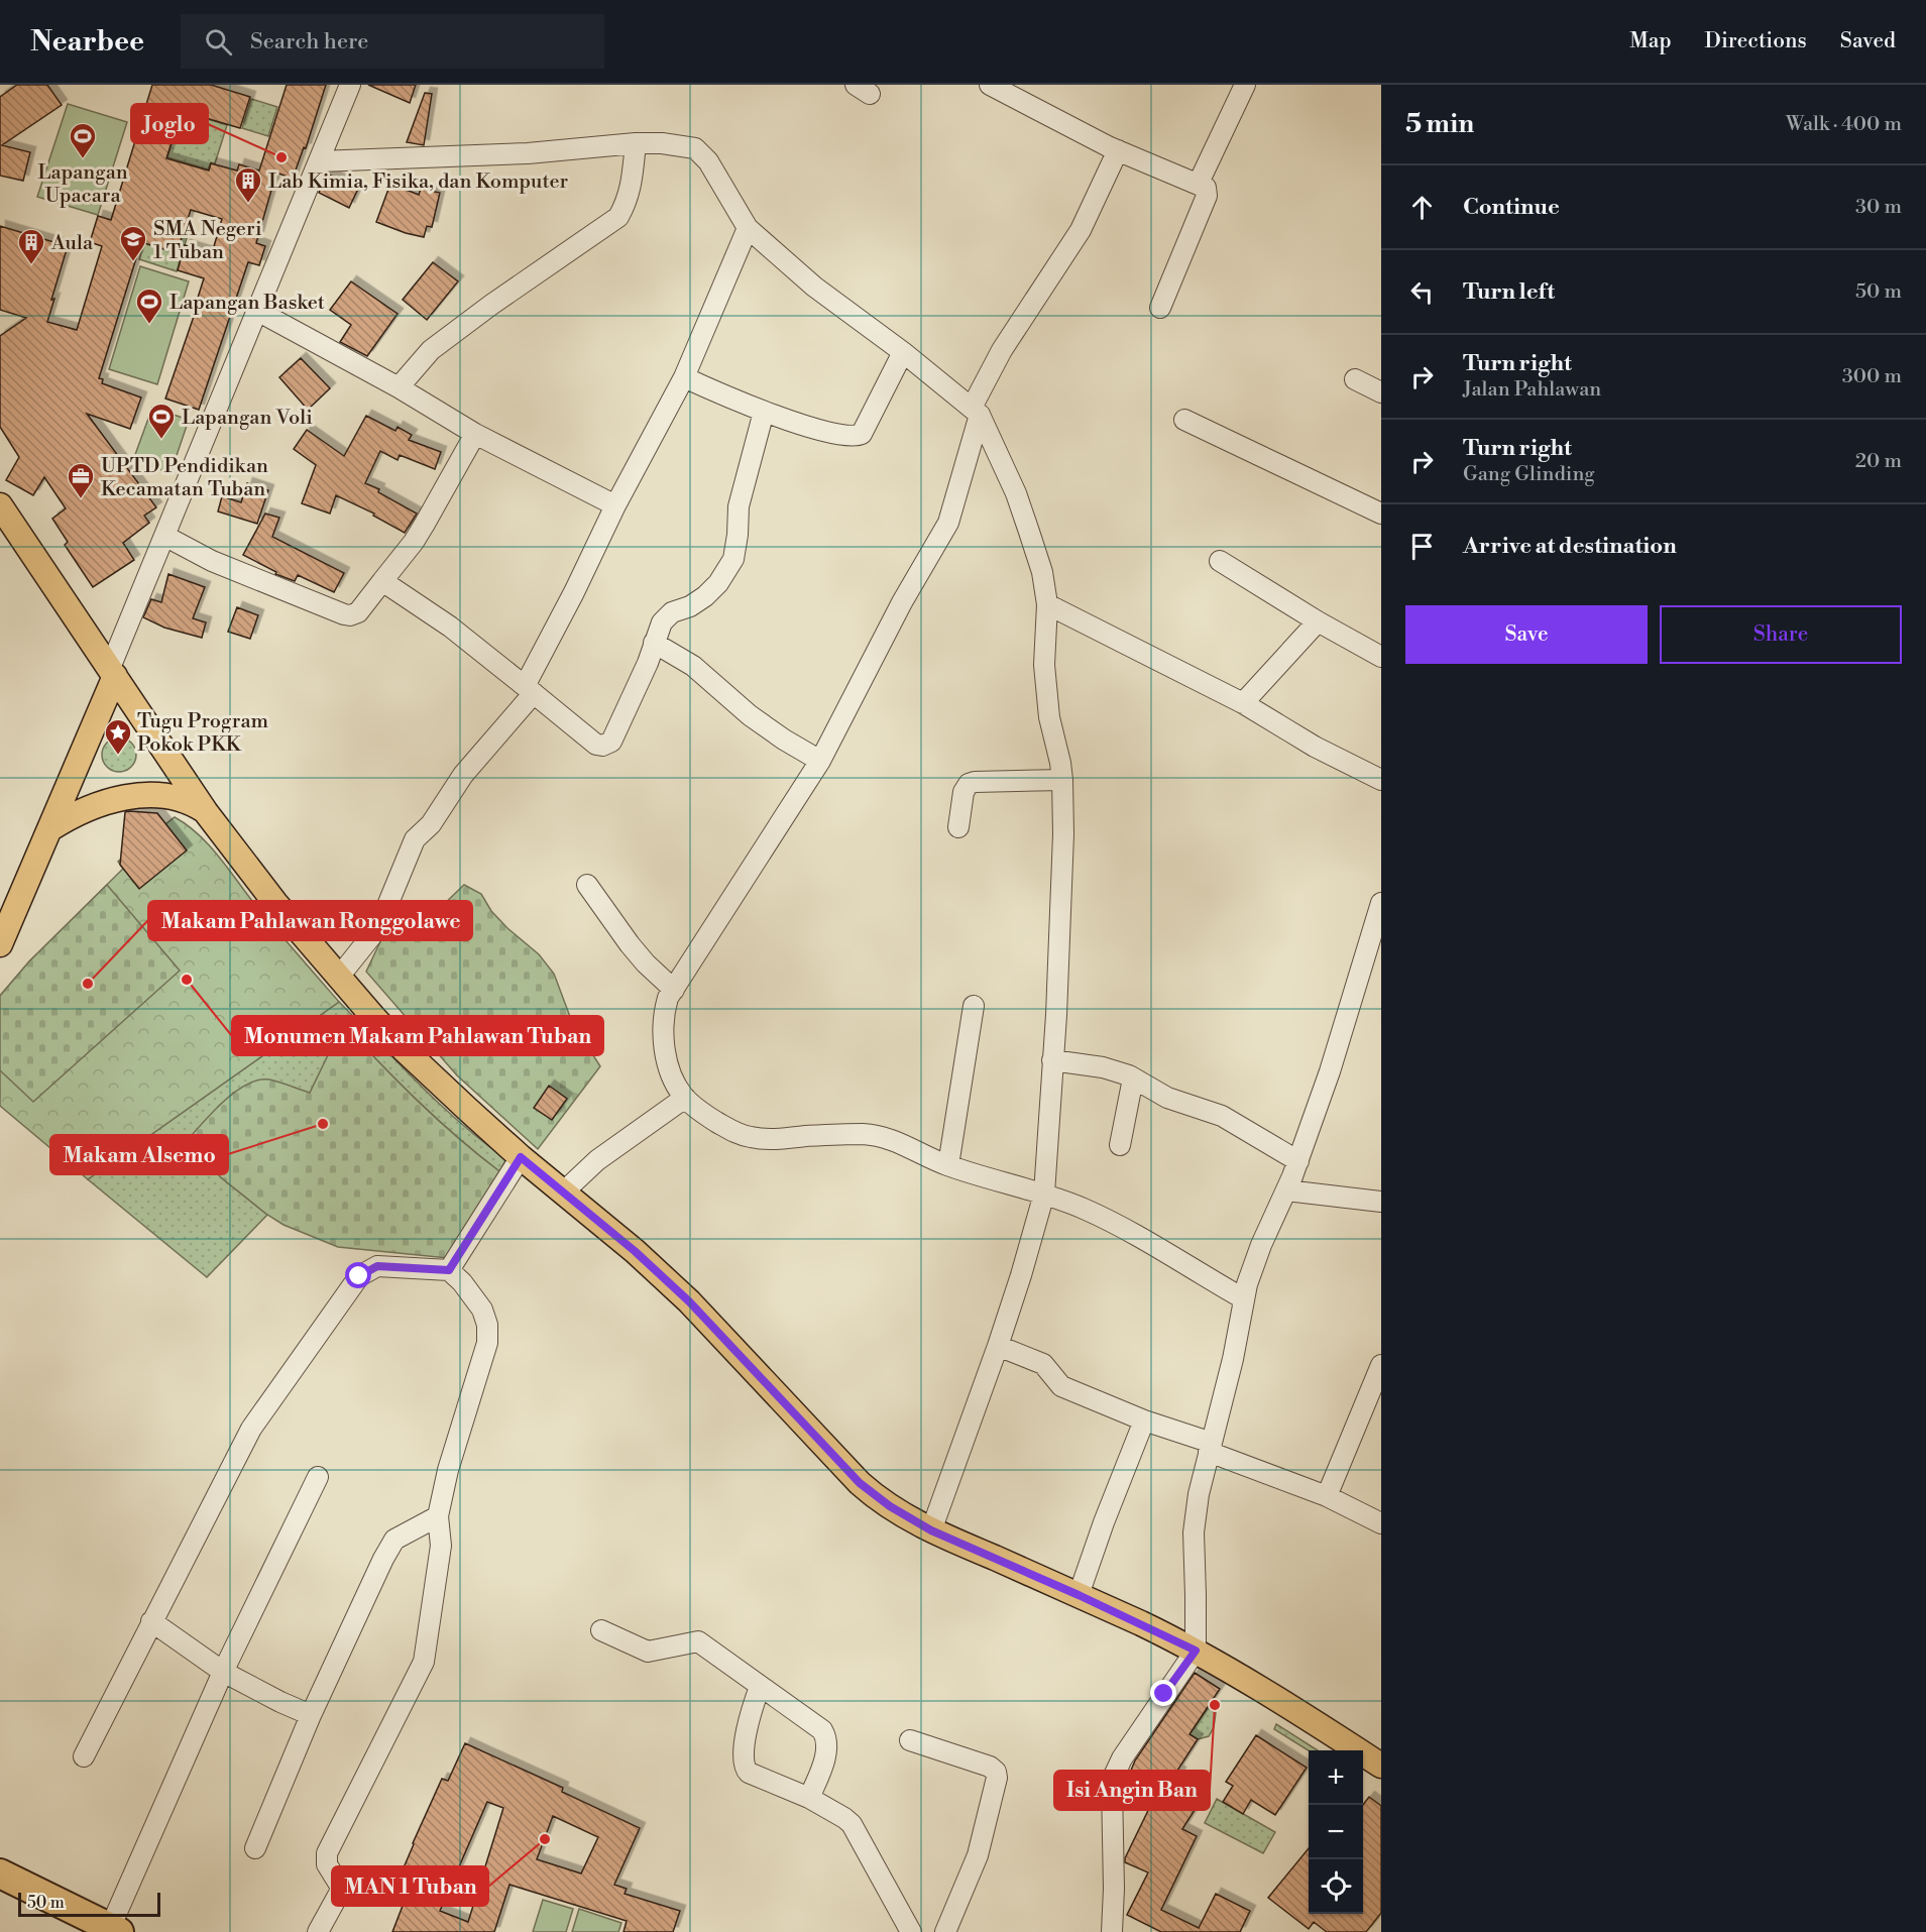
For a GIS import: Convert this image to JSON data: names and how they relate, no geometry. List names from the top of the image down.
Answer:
{
  "places": {
    "other": [
      "Joglo",
      "Monumen Makam Pahlawan Tuban",
      "Makam Pahlawan Ronggolawe",
      "Makam Alsemo",
      "Isi Angin Ban",
      "MAN 1 Tuban"
    ],
    "sports": ["Lapangan Upacara", "Lapangan Basket", "Lapangan Voli"],
    "building": ["Lab Kimia, Fisika, dan Komputer", "Aula"],
    "school or university": ["SMA Negeri 1 Tuban"],
    "office": ["UPTD Pendidikan Kecamatan Tuban"],
    "place": ["Tugu Program Pokok PKK"]
  },
  "scale_bar": "50 m",
  "page": {
    "header": "Nearbee",
    "search": "Search here",
    "nav": ["Map", "Directions", "Saved"],
    "heading": ["5 min", "Walk · 400 m"],
    "list": [
      ["Continue", "30 m"],
      ["Turn left", "50 m"],
      ["Turn right", "Jalan Pahlawan", "300 m"],
      ["Turn right", "Gang Glinding", "20 m"],
      "Arrive at destination"
    ],
    "buttons": ["Save", "Share"],
    "map_buttons": ["+", "−"],
    "scale": "50 m"
  }
}
